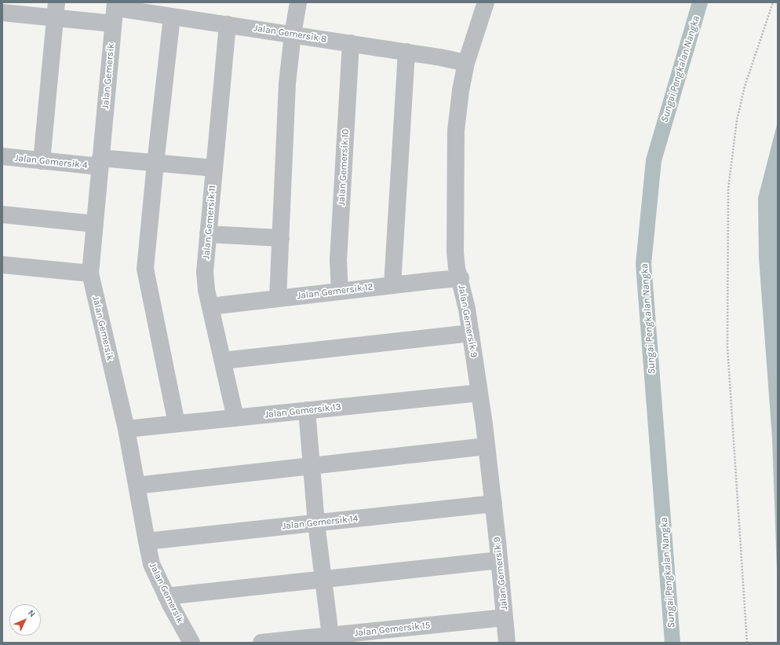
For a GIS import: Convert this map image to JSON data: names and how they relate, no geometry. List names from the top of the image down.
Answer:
{
  "streets": {
    "street": [
      "Jalan Gemersik 8",
      "Jalan Gemersik",
      "Jalan Gemersik 4",
      "Jalan Gemersik 10",
      "Jalan Gemersik 11",
      "Jalan Gemersik 12",
      "Jalan Gemersik 9",
      "Jalan Gemersik 13",
      "Jalan Gemersik 14",
      "Jalan Gemersik 15"
    ]
  },
  "crossings": [
    ["Jalan Gemersik 8", "Jalan Gemersik"],
    ["Jalan Gemersik 8", "Jalan Gemersik 10"],
    ["Jalan Gemersik 8", "Jalan Gemersik 11"],
    ["Jalan Gemersik 8", "Jalan Gemersik 9"],
    ["Jalan Gemersik", "Jalan Gemersik 4"],
    ["Jalan Gemersik", "Jalan Gemersik 13"],
    ["Jalan Gemersik", "Jalan Gemersik 14"],
    ["Jalan Gemersik 4", "Jalan Gemersik 11"],
    ["Jalan Gemersik 10", "Jalan Gemersik 12"],
    ["Jalan Gemersik 11", "Jalan Gemersik 12"],
    ["Jalan Gemersik 11", "Jalan Gemersik 13"],
    ["Jalan Gemersik 12", "Jalan Gemersik 9"],
    ["Jalan Gemersik 9", "Jalan Gemersik 13"],
    ["Jalan Gemersik 9", "Jalan Gemersik 14"],
    ["Jalan Gemersik 9", "Jalan Gemersik 15"]
  ],
  "water": ["Sungai Pengkalan Nangka"],
  "north": "top right"
}
